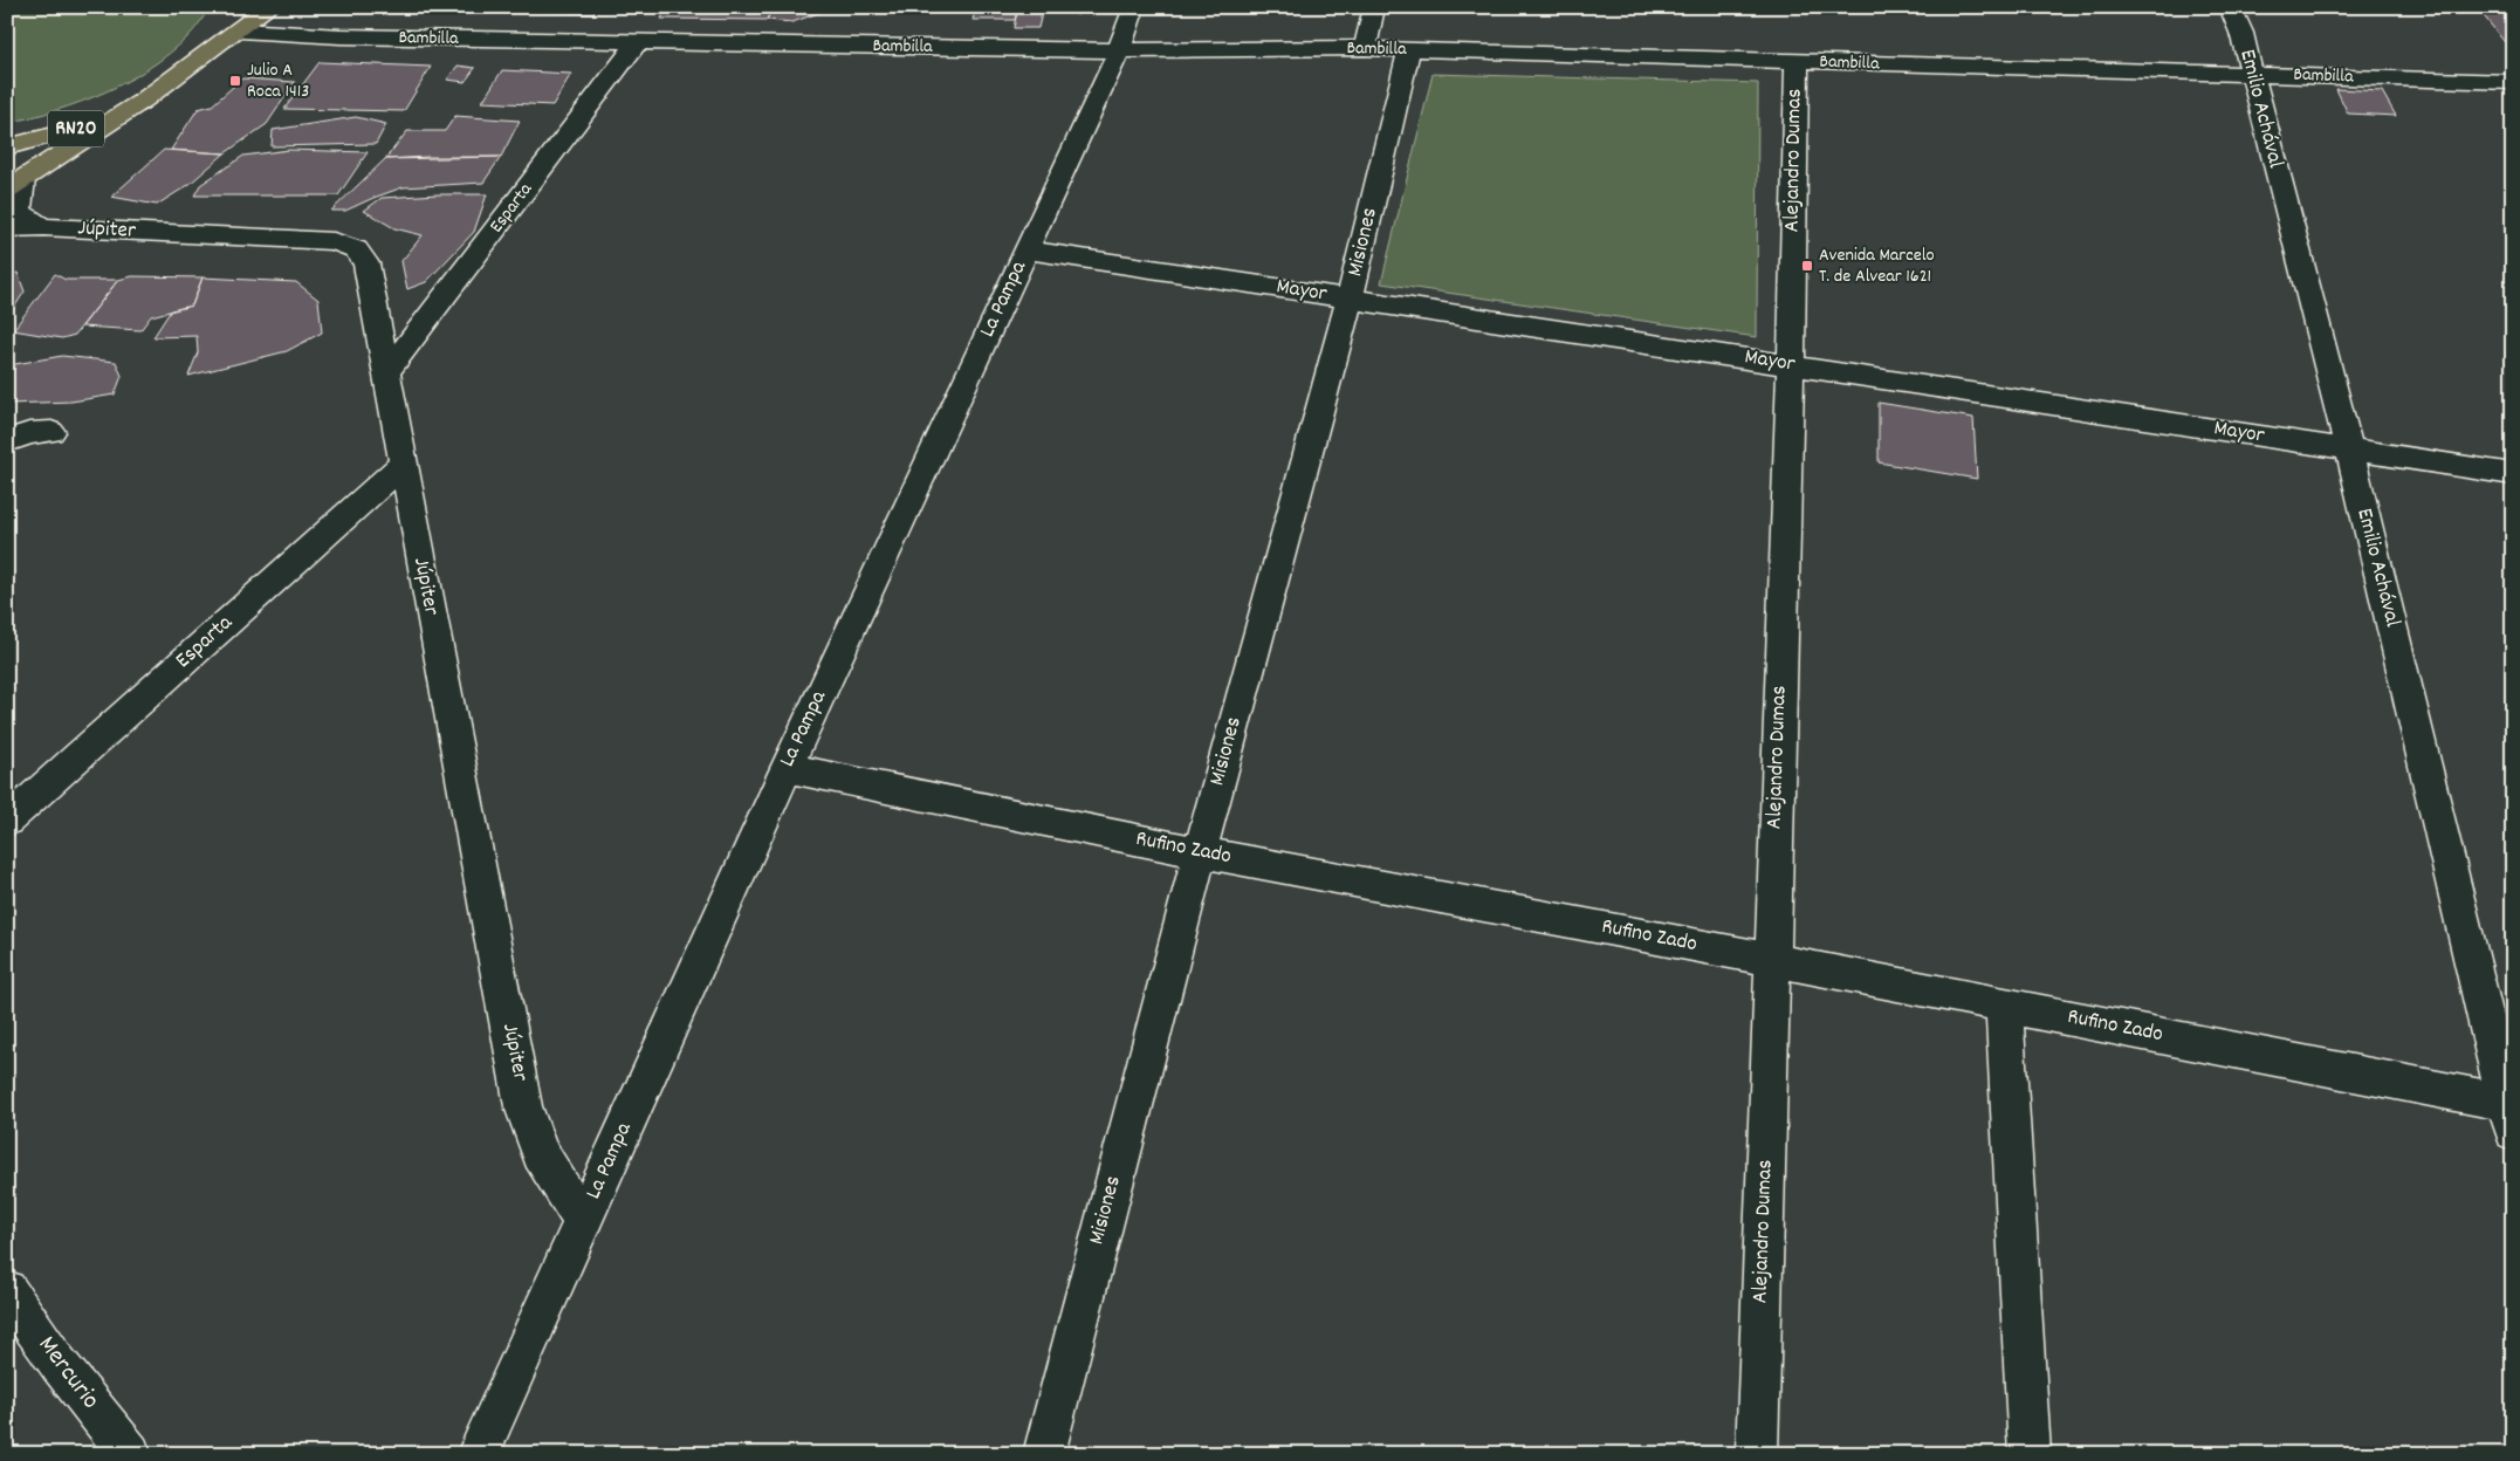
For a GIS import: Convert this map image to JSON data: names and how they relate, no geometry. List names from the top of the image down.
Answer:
{
  "streets": {
    "main road": ["RN20"],
    "street": [
      "Bambilla",
      "Emilio Achával",
      "Alejandro Dumas",
      "Esparta",
      "Júpiter",
      "Misiones",
      "Mayor",
      "La Pampa",
      "Rufino Zado",
      "Mercurio"
    ]
  },
  "crossings": [
    ["Bambilla", "Emilio Achával"],
    ["Bambilla", "RN20"],
    ["Bambilla", "Alejandro Dumas"],
    ["Bambilla", "Esparta"],
    ["Bambilla", "Misiones"],
    ["Bambilla", "La Pampa"],
    ["Emilio Achával", "Mayor"],
    ["Emilio Achával", "Rufino Zado"],
    ["Alejandro Dumas", "Mayor"],
    ["Alejandro Dumas", "Rufino Zado"],
    ["Esparta", "Júpiter"],
    ["Júpiter", "La Pampa"],
    ["Misiones", "Mayor"],
    ["Misiones", "Rufino Zado"],
    ["Mayor", "La Pampa"],
    ["La Pampa", "Rufino Zado"]
  ],
  "places": {
    "transit": ["Julio A Roca 1413", "Avenida Marcelo T. de Alvear 1621"]
  }
}
